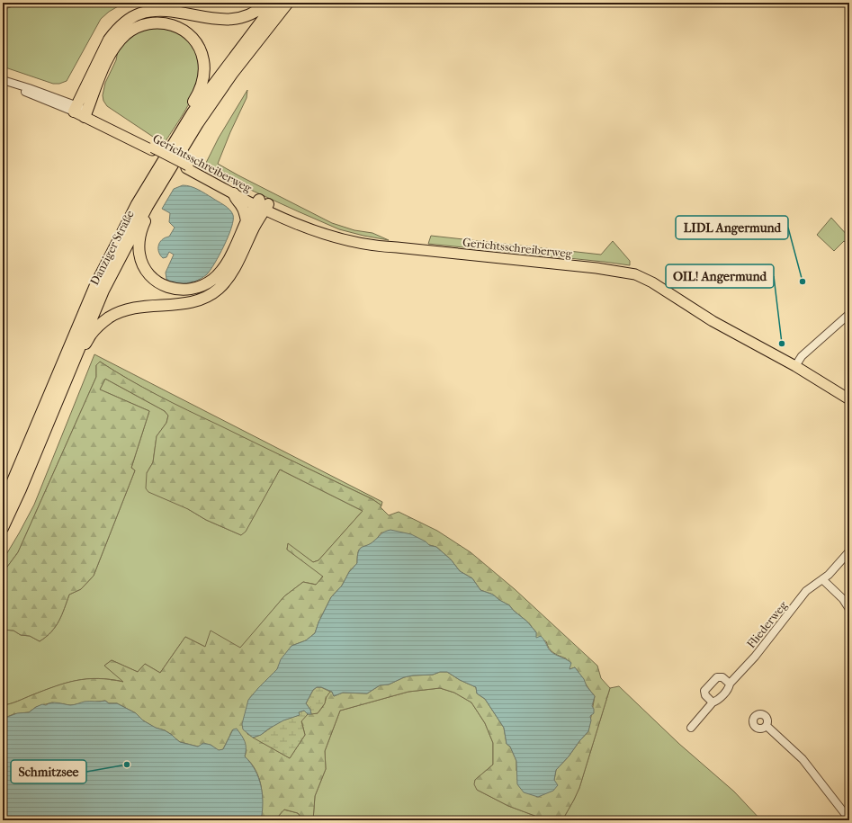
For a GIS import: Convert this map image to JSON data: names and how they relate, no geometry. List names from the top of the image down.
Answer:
{
  "streets": {
    "highway": ["Danziger Straße"],
    "main road": ["Gerichtsschreiberweg"],
    "street": ["Fliederweg"]
  },
  "places": ["LIDL Angermund", "OIL! Angermund", "Schmitzsee"]
}
